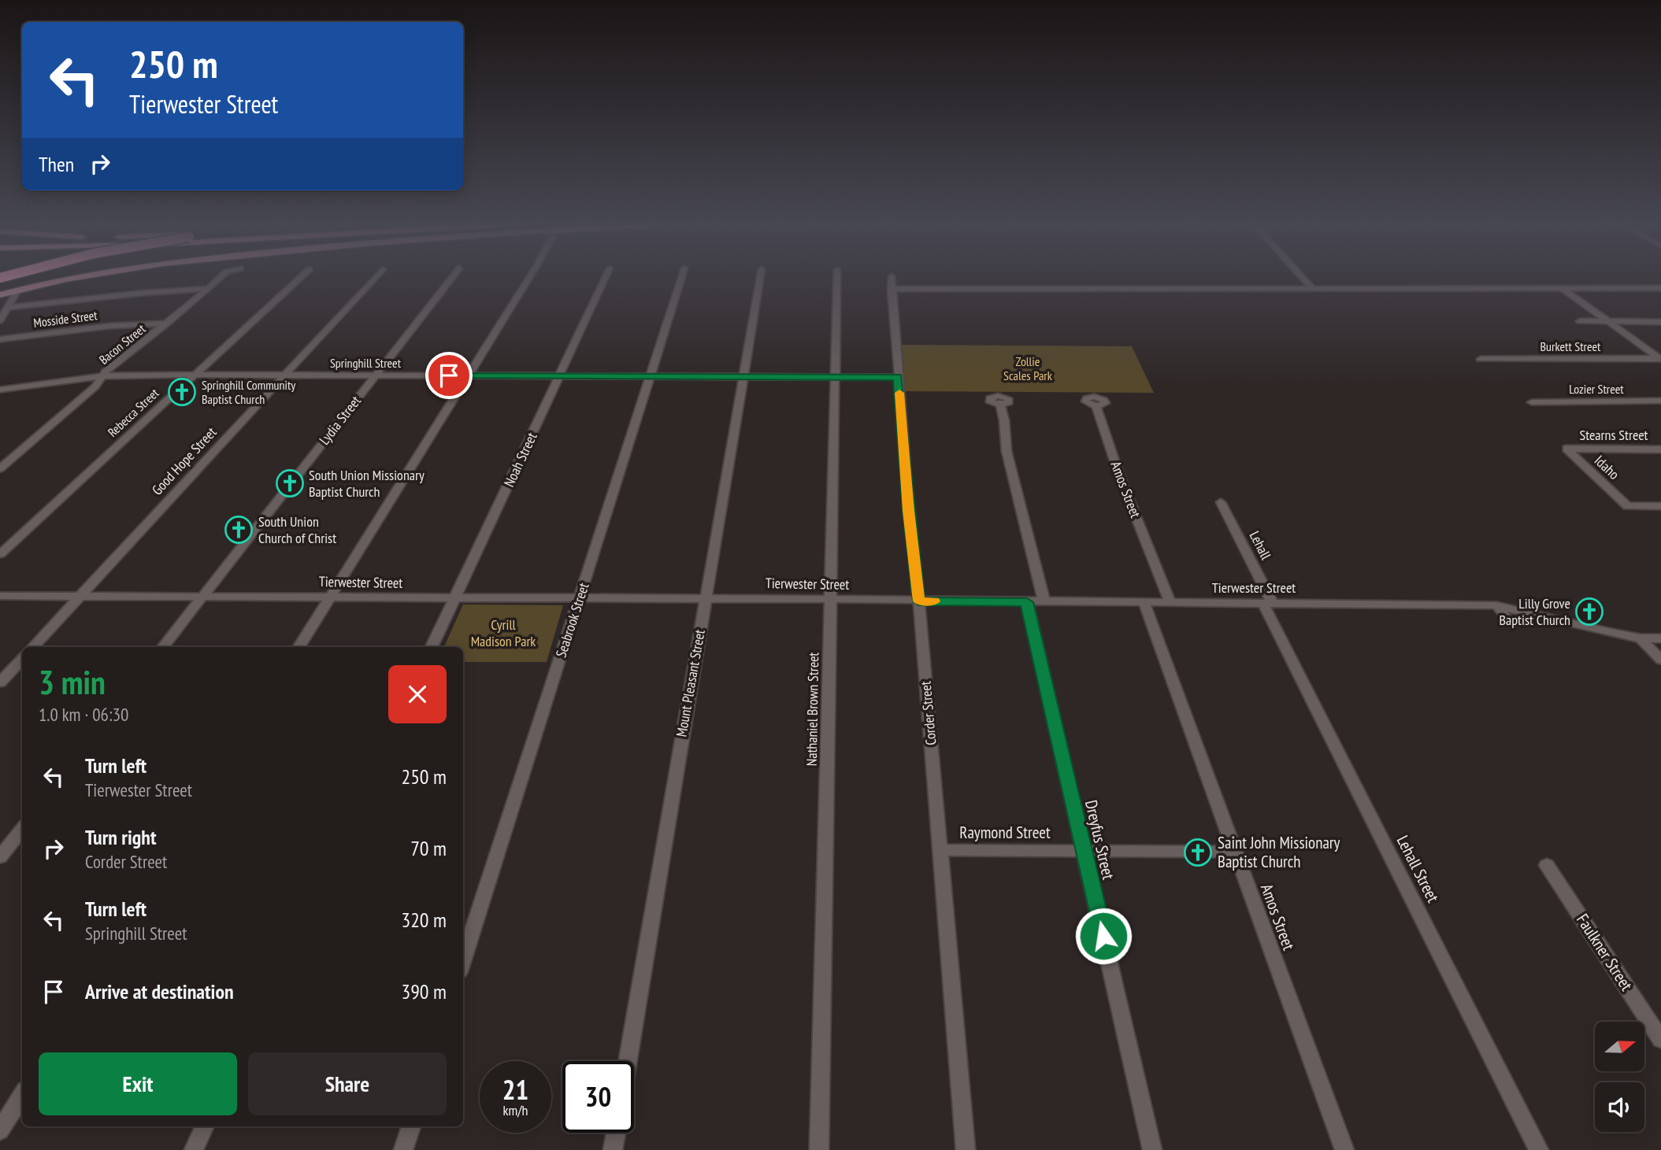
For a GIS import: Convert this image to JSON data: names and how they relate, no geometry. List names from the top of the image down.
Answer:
{
  "streets": {
    "street": [
      "Mosside Street",
      "Bacon Street",
      "Burkett Street",
      "Springhill Street",
      "Lozier Street",
      "Rebecca Street",
      "Lydia Street",
      "Stearns Street",
      "Noah Street",
      "Good Hope Street",
      "Idaho",
      "Amos Street",
      "Lehall",
      "Tierwester Street",
      "Seabrook Street",
      "Mount Pleasant Street",
      "Nathaniel Brown Street",
      "Corder Street",
      "Raymond Street",
      "Dreyfus Street",
      "Lehall Street",
      "Faulkner Street"
    ]
  },
  "crossings": [
    ["Mosside Street", "Bacon Street"],
    ["Bacon Street", "Springhill Street"],
    ["Springhill Street", "Rebecca Street"],
    ["Springhill Street", "Lydia Street"],
    ["Springhill Street", "Noah Street"],
    ["Springhill Street", "Good Hope Street"],
    ["Springhill Street", "Seabrook Street"],
    ["Springhill Street", "Mount Pleasant Street"],
    ["Springhill Street", "Nathaniel Brown Street"],
    ["Springhill Street", "Corder Street"],
    ["Lydia Street", "Tierwester Street"],
    ["Stearns Street", "Idaho"],
    ["Noah Street", "Tierwester Street"],
    ["Good Hope Street", "Tierwester Street"],
    ["Amos Street", "Tierwester Street"],
    ["Amos Street", "Raymond Street"],
    ["Lehall", "Tierwester Street"],
    ["Lehall", "Lehall Street"],
    ["Tierwester Street", "Seabrook Street"],
    ["Tierwester Street", "Mount Pleasant Street"],
    ["Tierwester Street", "Nathaniel Brown Street"],
    ["Tierwester Street", "Corder Street"],
    ["Tierwester Street", "Dreyfus Street"],
    ["Tierwester Street", "Lehall Street"],
    ["Corder Street", "Raymond Street"],
    ["Raymond Street", "Dreyfus Street"]
  ],
  "parks": ["Zollie Scales Park", "Cyrill Madison Park"],
  "places": {
    "church": [
      "Springhill Community Baptist Church",
      "South Union Missionary Baptist Church",
      "South Union Church of Christ",
      "Lilly Grove Baptist Church",
      "Saint John Missionary Baptist Church"
    ]
  },
  "north": "right",
  "page": {
    "turn": ["250 m", "Tierwester Street"],
    "then": "Then",
    "heading": ["3 min", "1.0 km · 06:30"],
    "list": [
      {
        "name": "Turn left",
        "note": "Tierwester Street",
        "value": "250 m"
      },
      {
        "name": "Turn right",
        "note": "Corder Street",
        "value": "70 m"
      },
      {
        "name": "Turn left",
        "note": "Springhill Street",
        "value": "320 m"
      },
      {
        "name": "Arrive at destination",
        "value": "390 m"
      }
    ],
    "buttons": ["Exit", "Share"],
    "speed": "21 km/h",
    "limit": "30"
  }
}
